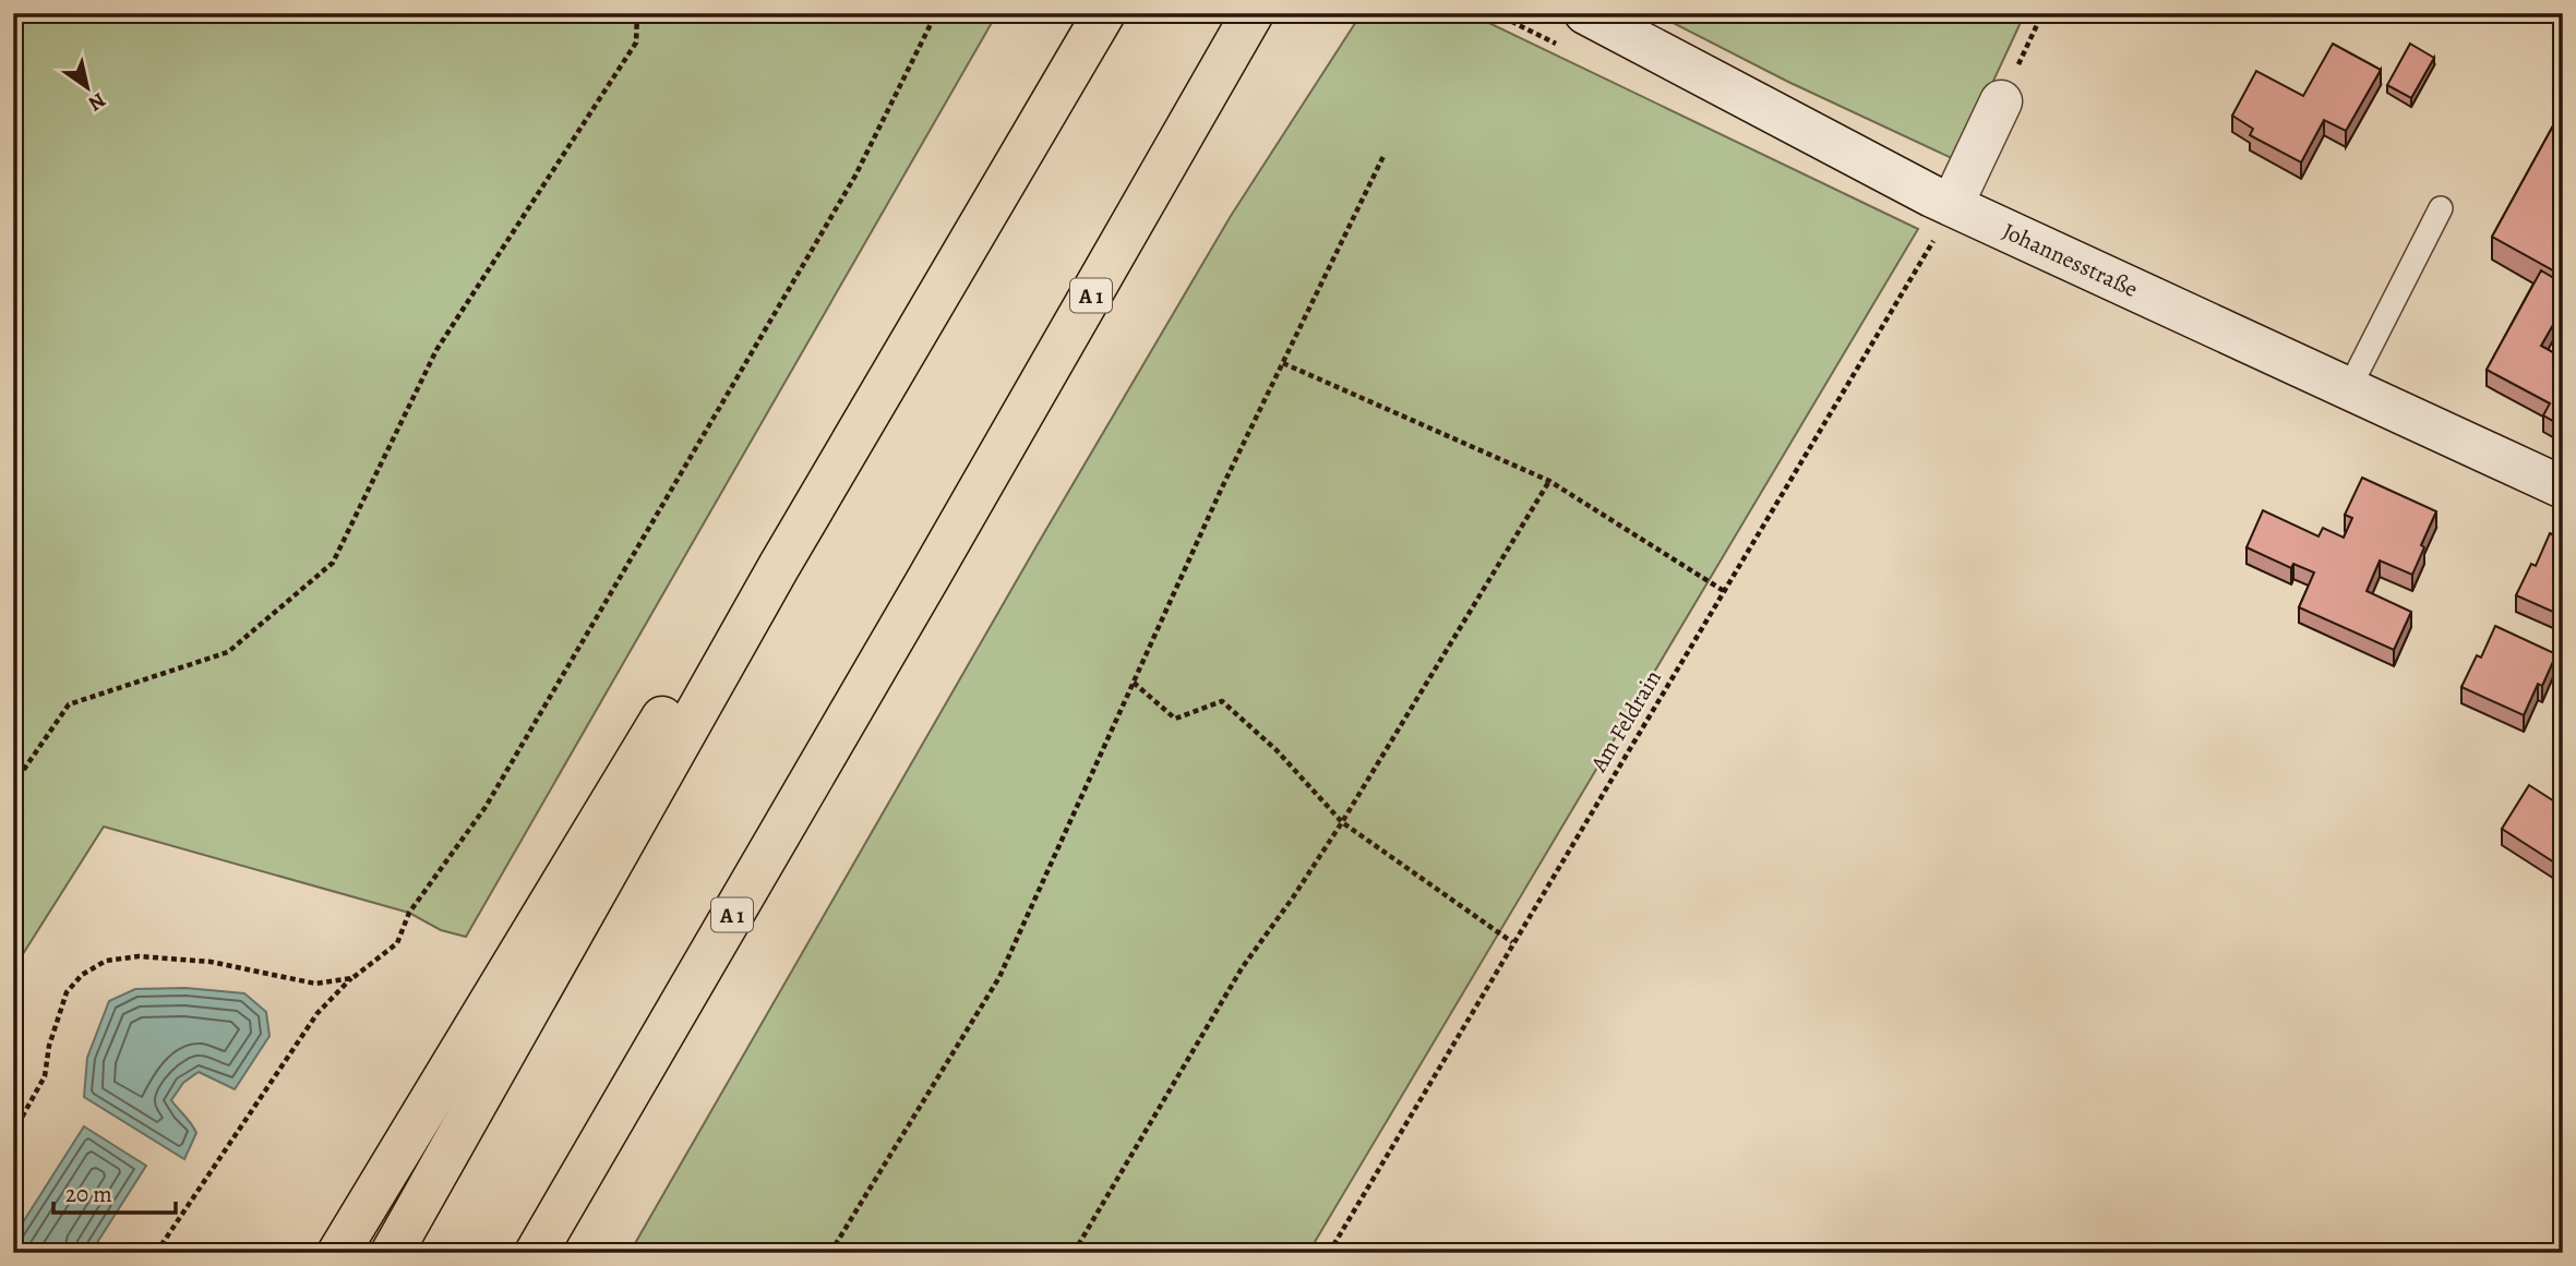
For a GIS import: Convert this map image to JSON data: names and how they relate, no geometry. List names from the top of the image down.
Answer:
{
  "streets": {
    "highway": ["A 1"],
    "main road": ["Johannesstraße"],
    "path": ["Am Feldrain"]
  },
  "crossings": [
    ["Johannesstraße", "Am Feldrain"]
  ],
  "scale_bar": "20 m",
  "north": "bottom right"
}
